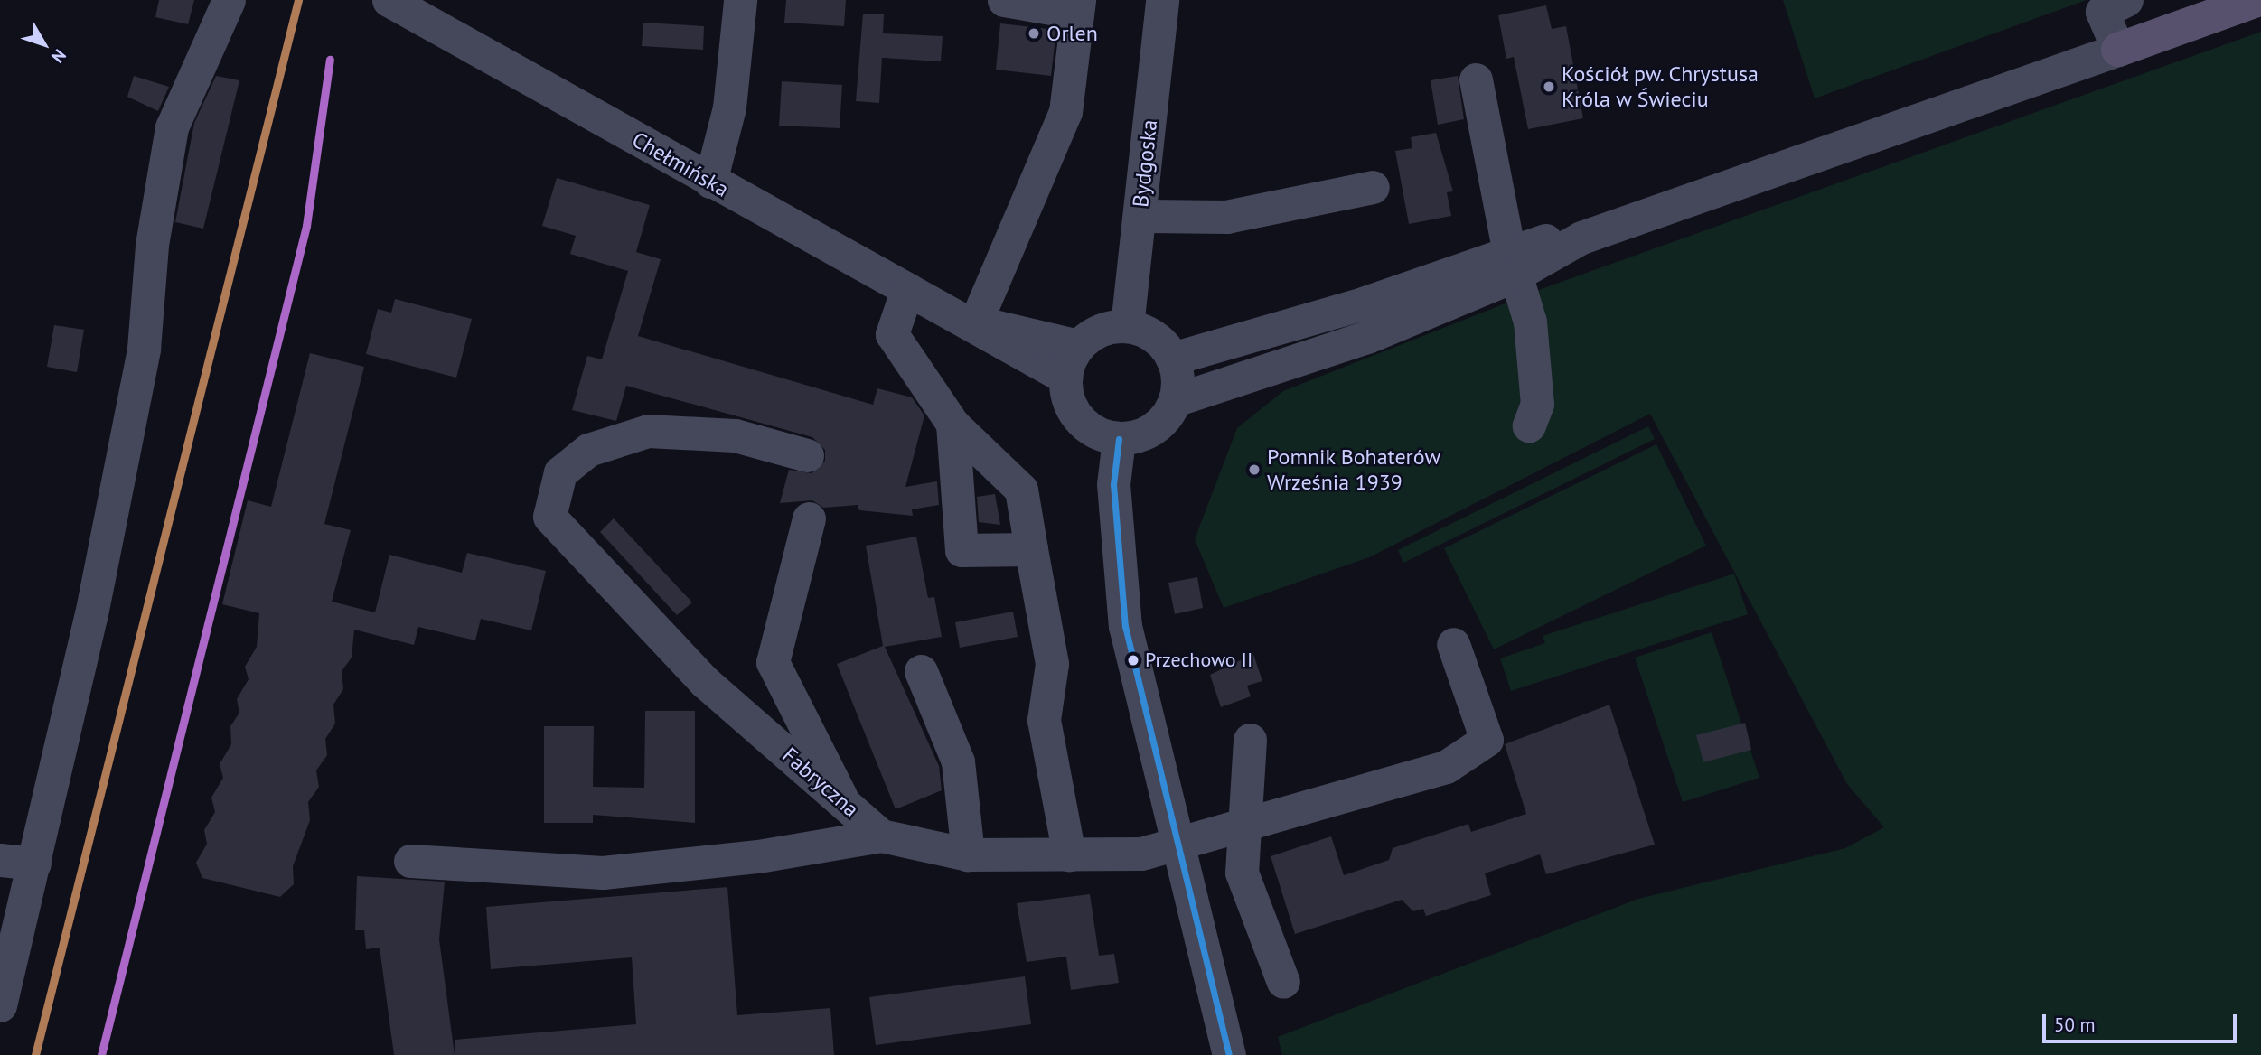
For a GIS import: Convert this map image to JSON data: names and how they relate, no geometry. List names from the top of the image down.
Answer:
{
  "streets": {
    "street": ["Bydgoska", "Chełmińska", "Fabryczna"]
  },
  "crossings": [
    ["Bydgoska", "Chełmińska"]
  ],
  "places": [
    "Orlen",
    "Kościół pw. Chrystusa Króla w Świeciu",
    "Pomnik Bohaterów Września 1939",
    "Przechowo II"
  ],
  "scale_bar": "50 m",
  "north": "bottom right"
}
